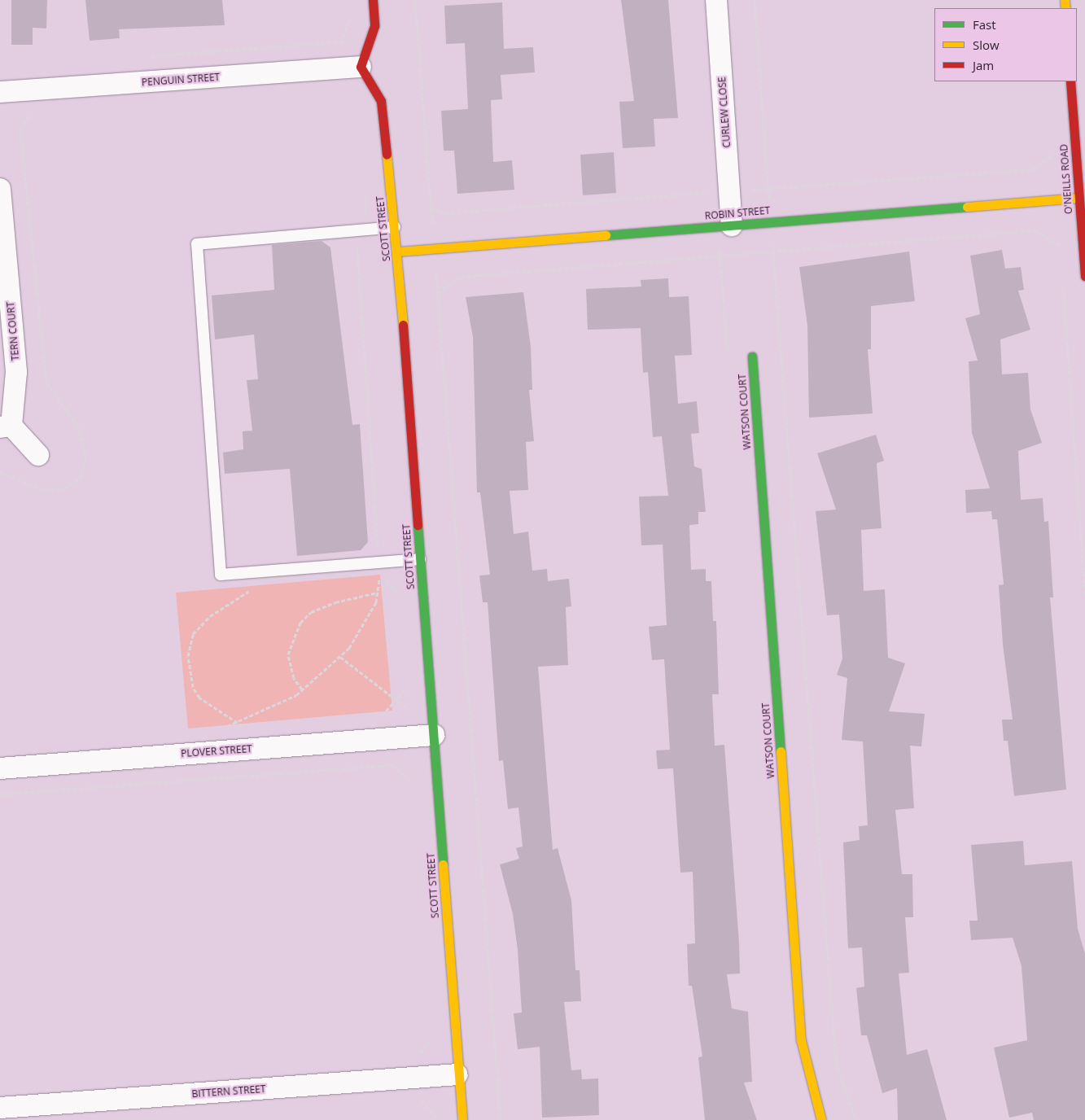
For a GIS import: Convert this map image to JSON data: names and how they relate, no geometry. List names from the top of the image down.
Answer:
{
  "streets": {
    "street": [
      "PENGUIN STREET",
      "CURLEW CLOSE",
      "O'NEILLS ROAD",
      "ROBIN STREET",
      "SCOTT STREET",
      "TERN COURT",
      "WATSON COURT",
      "PLOVER STREET",
      "BITTERN STREET"
    ]
  },
  "crossings": [
    ["PENGUIN STREET", "SCOTT STREET"],
    ["CURLEW CLOSE", "ROBIN STREET"],
    ["O'NEILLS ROAD", "ROBIN STREET"],
    ["ROBIN STREET", "SCOTT STREET"],
    ["SCOTT STREET", "PLOVER STREET"],
    ["SCOTT STREET", "BITTERN STREET"]
  ],
  "legend": ["Fast", "Slow", "Jam"]
}
